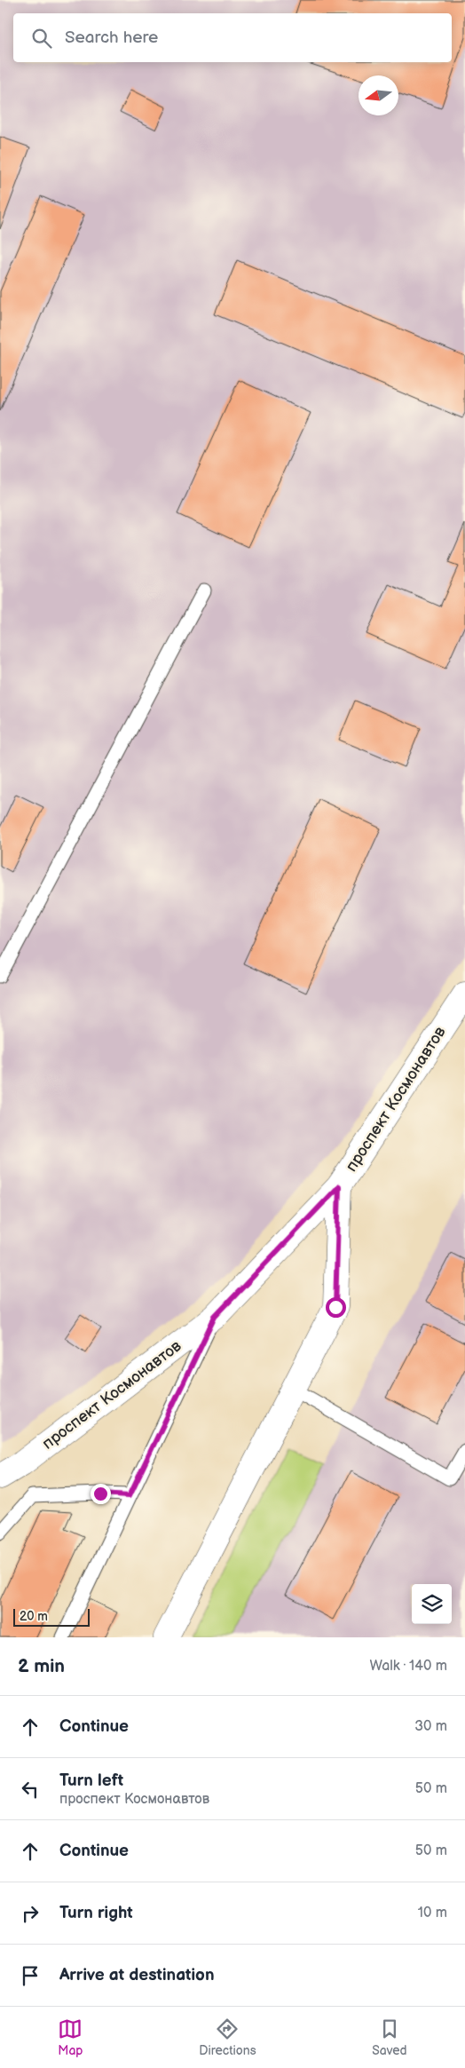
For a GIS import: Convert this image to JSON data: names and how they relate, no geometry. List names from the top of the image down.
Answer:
{
  "streets": {
    "street": ["проспект Космонавтов"]
  },
  "scale_bar": "20 m",
  "north": "left",
  "page": {
    "search": "Search here",
    "scale": "20 m",
    "heading": ["2 min", "Walk · 140 m"],
    "list": [
      ["Continue", "30 m"],
      ["Turn left", "проспект Космонавтов", "50 m"],
      ["Continue", "50 m"],
      ["Turn right", "10 m"],
      "Arrive at destination"
    ],
    "nav": ["Map", "Directions", "Saved"]
  }
}
